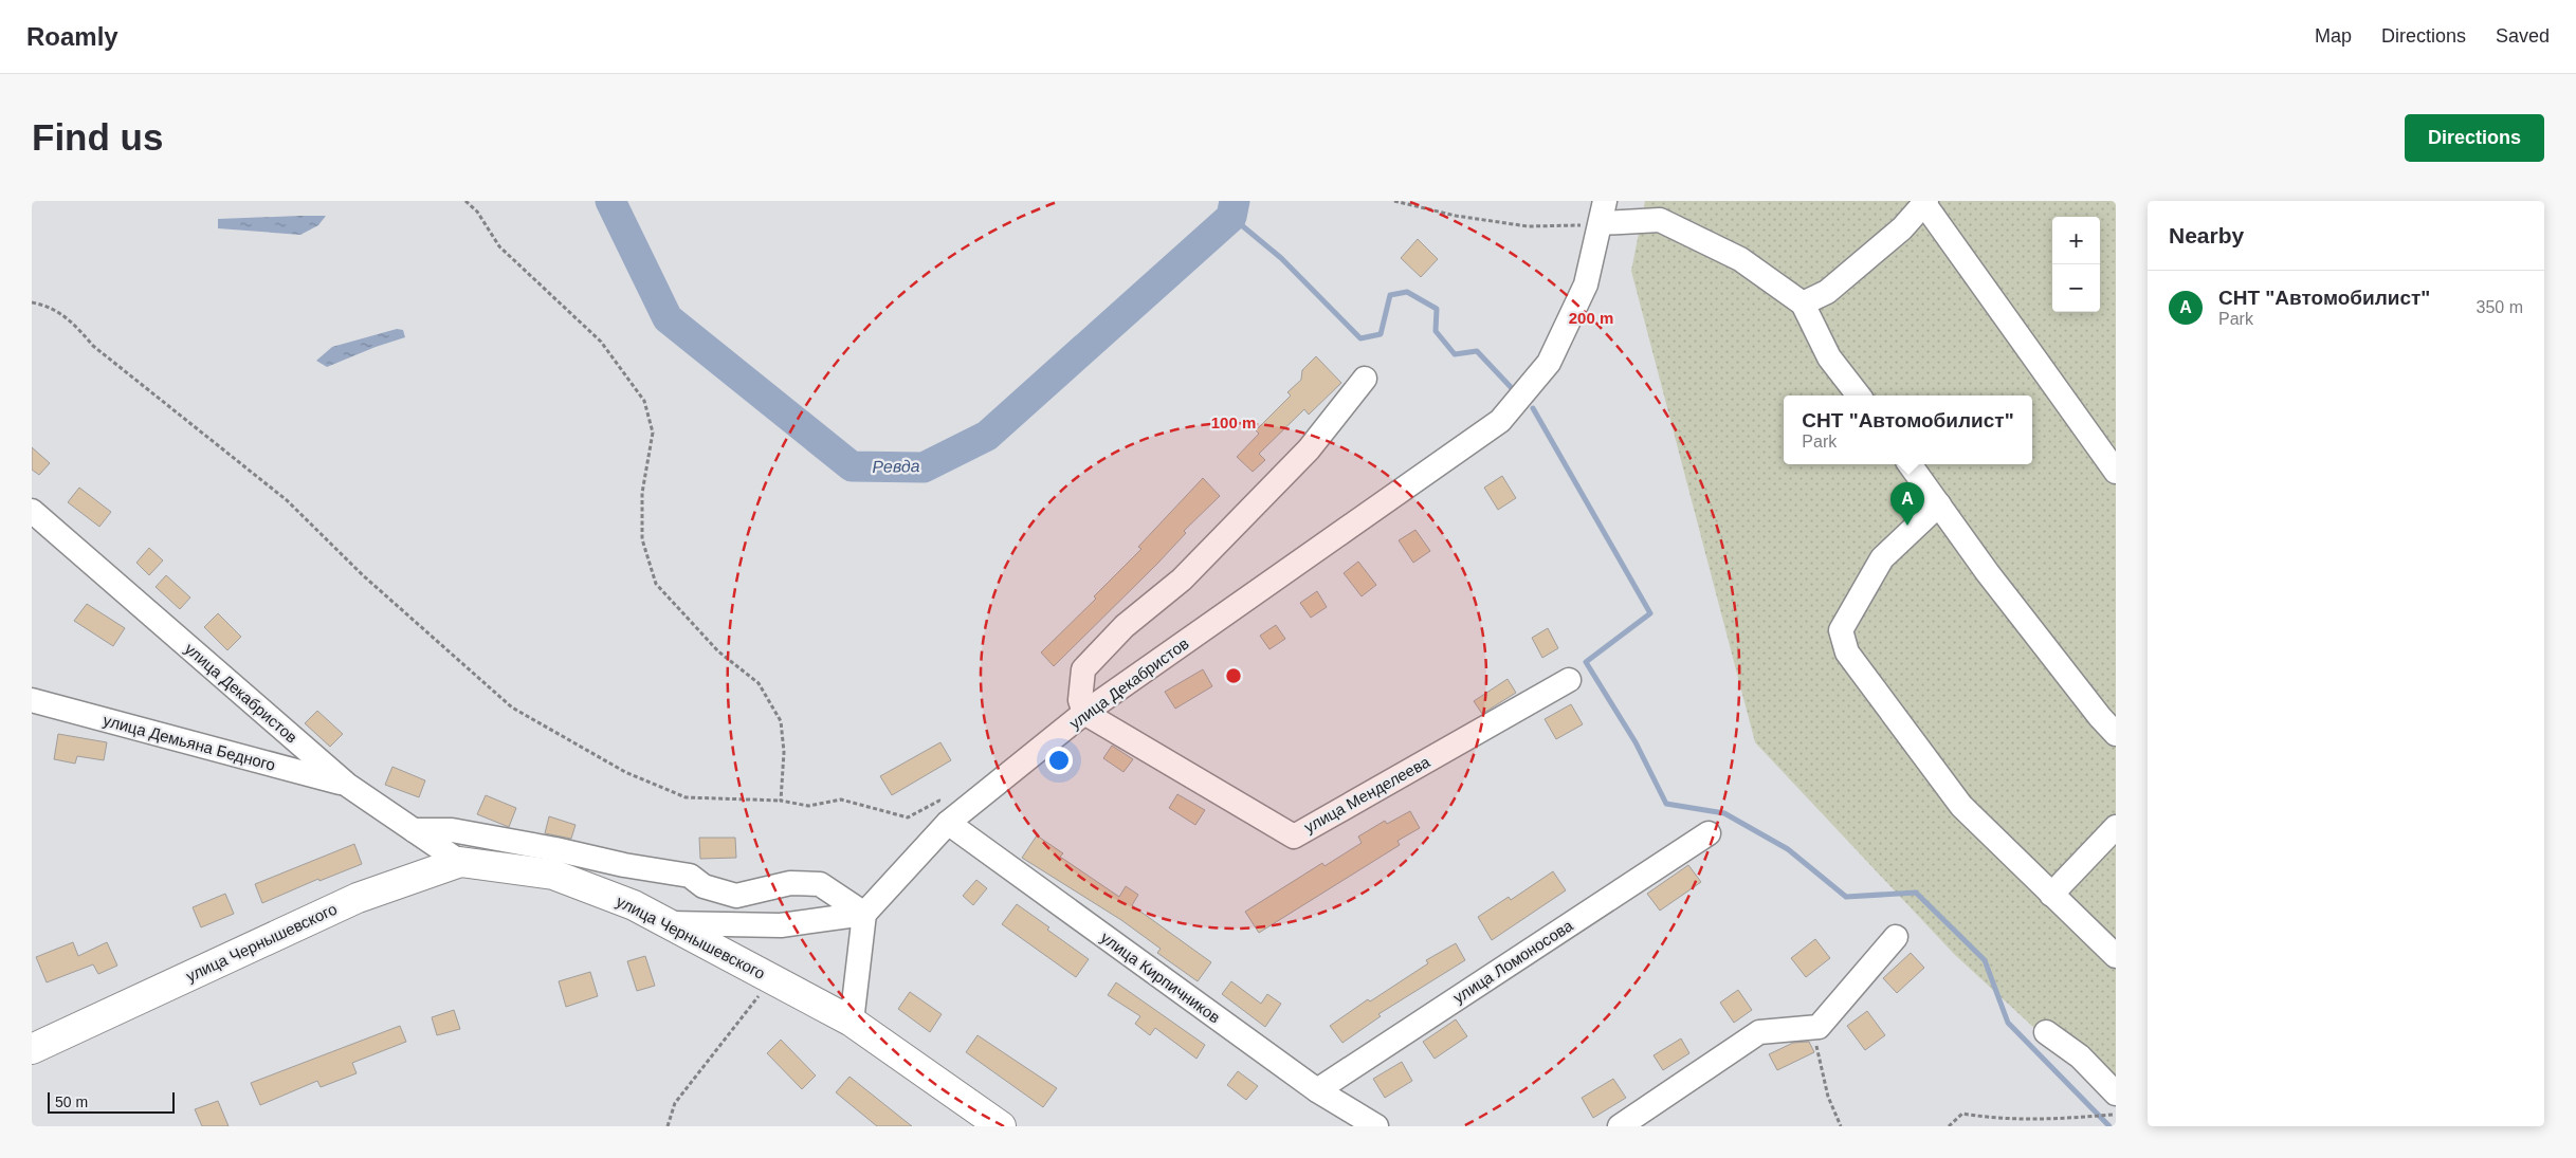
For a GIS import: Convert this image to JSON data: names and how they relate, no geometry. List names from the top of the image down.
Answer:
{
  "streets": {
    "main road": ["улица Чернышевского"],
    "street": [
      "улица Декабристов",
      "улица Демьяна Бедного",
      "улица Менделеева",
      "улица Ломоносова",
      "улица Кирпичников"
    ]
  },
  "crossings": [
    ["улица Декабристов", "улица Демьяна Бедного"],
    ["улица Декабристов", "улица Менделеева"],
    ["улица Декабристов", "улица Чернышевского"],
    ["улица Декабристов", "улица Кирпичников"],
    ["улица Ломоносова", "улица Кирпичников"]
  ],
  "water": ["Ревда"],
  "scale_bar": "50 m",
  "page": {
    "header": "Roamly",
    "nav": ["Map", "Directions", "Saved"],
    "buttons": "Directions",
    "title": "Find us",
    "heading": "Nearby",
    "map_buttons": ["+", "−"],
    "list": [
      {
        "mark": "A",
        "name": "СНТ \"Автомобилист\"",
        "note": "Park",
        "value": "350 m"
      }
    ],
    "popup": ["СНТ \"Автомобилист\"", "Park"],
    "pins": "A",
    "scale": "50 m"
  },
  "rings": ["200 m", "100 m"]
}
